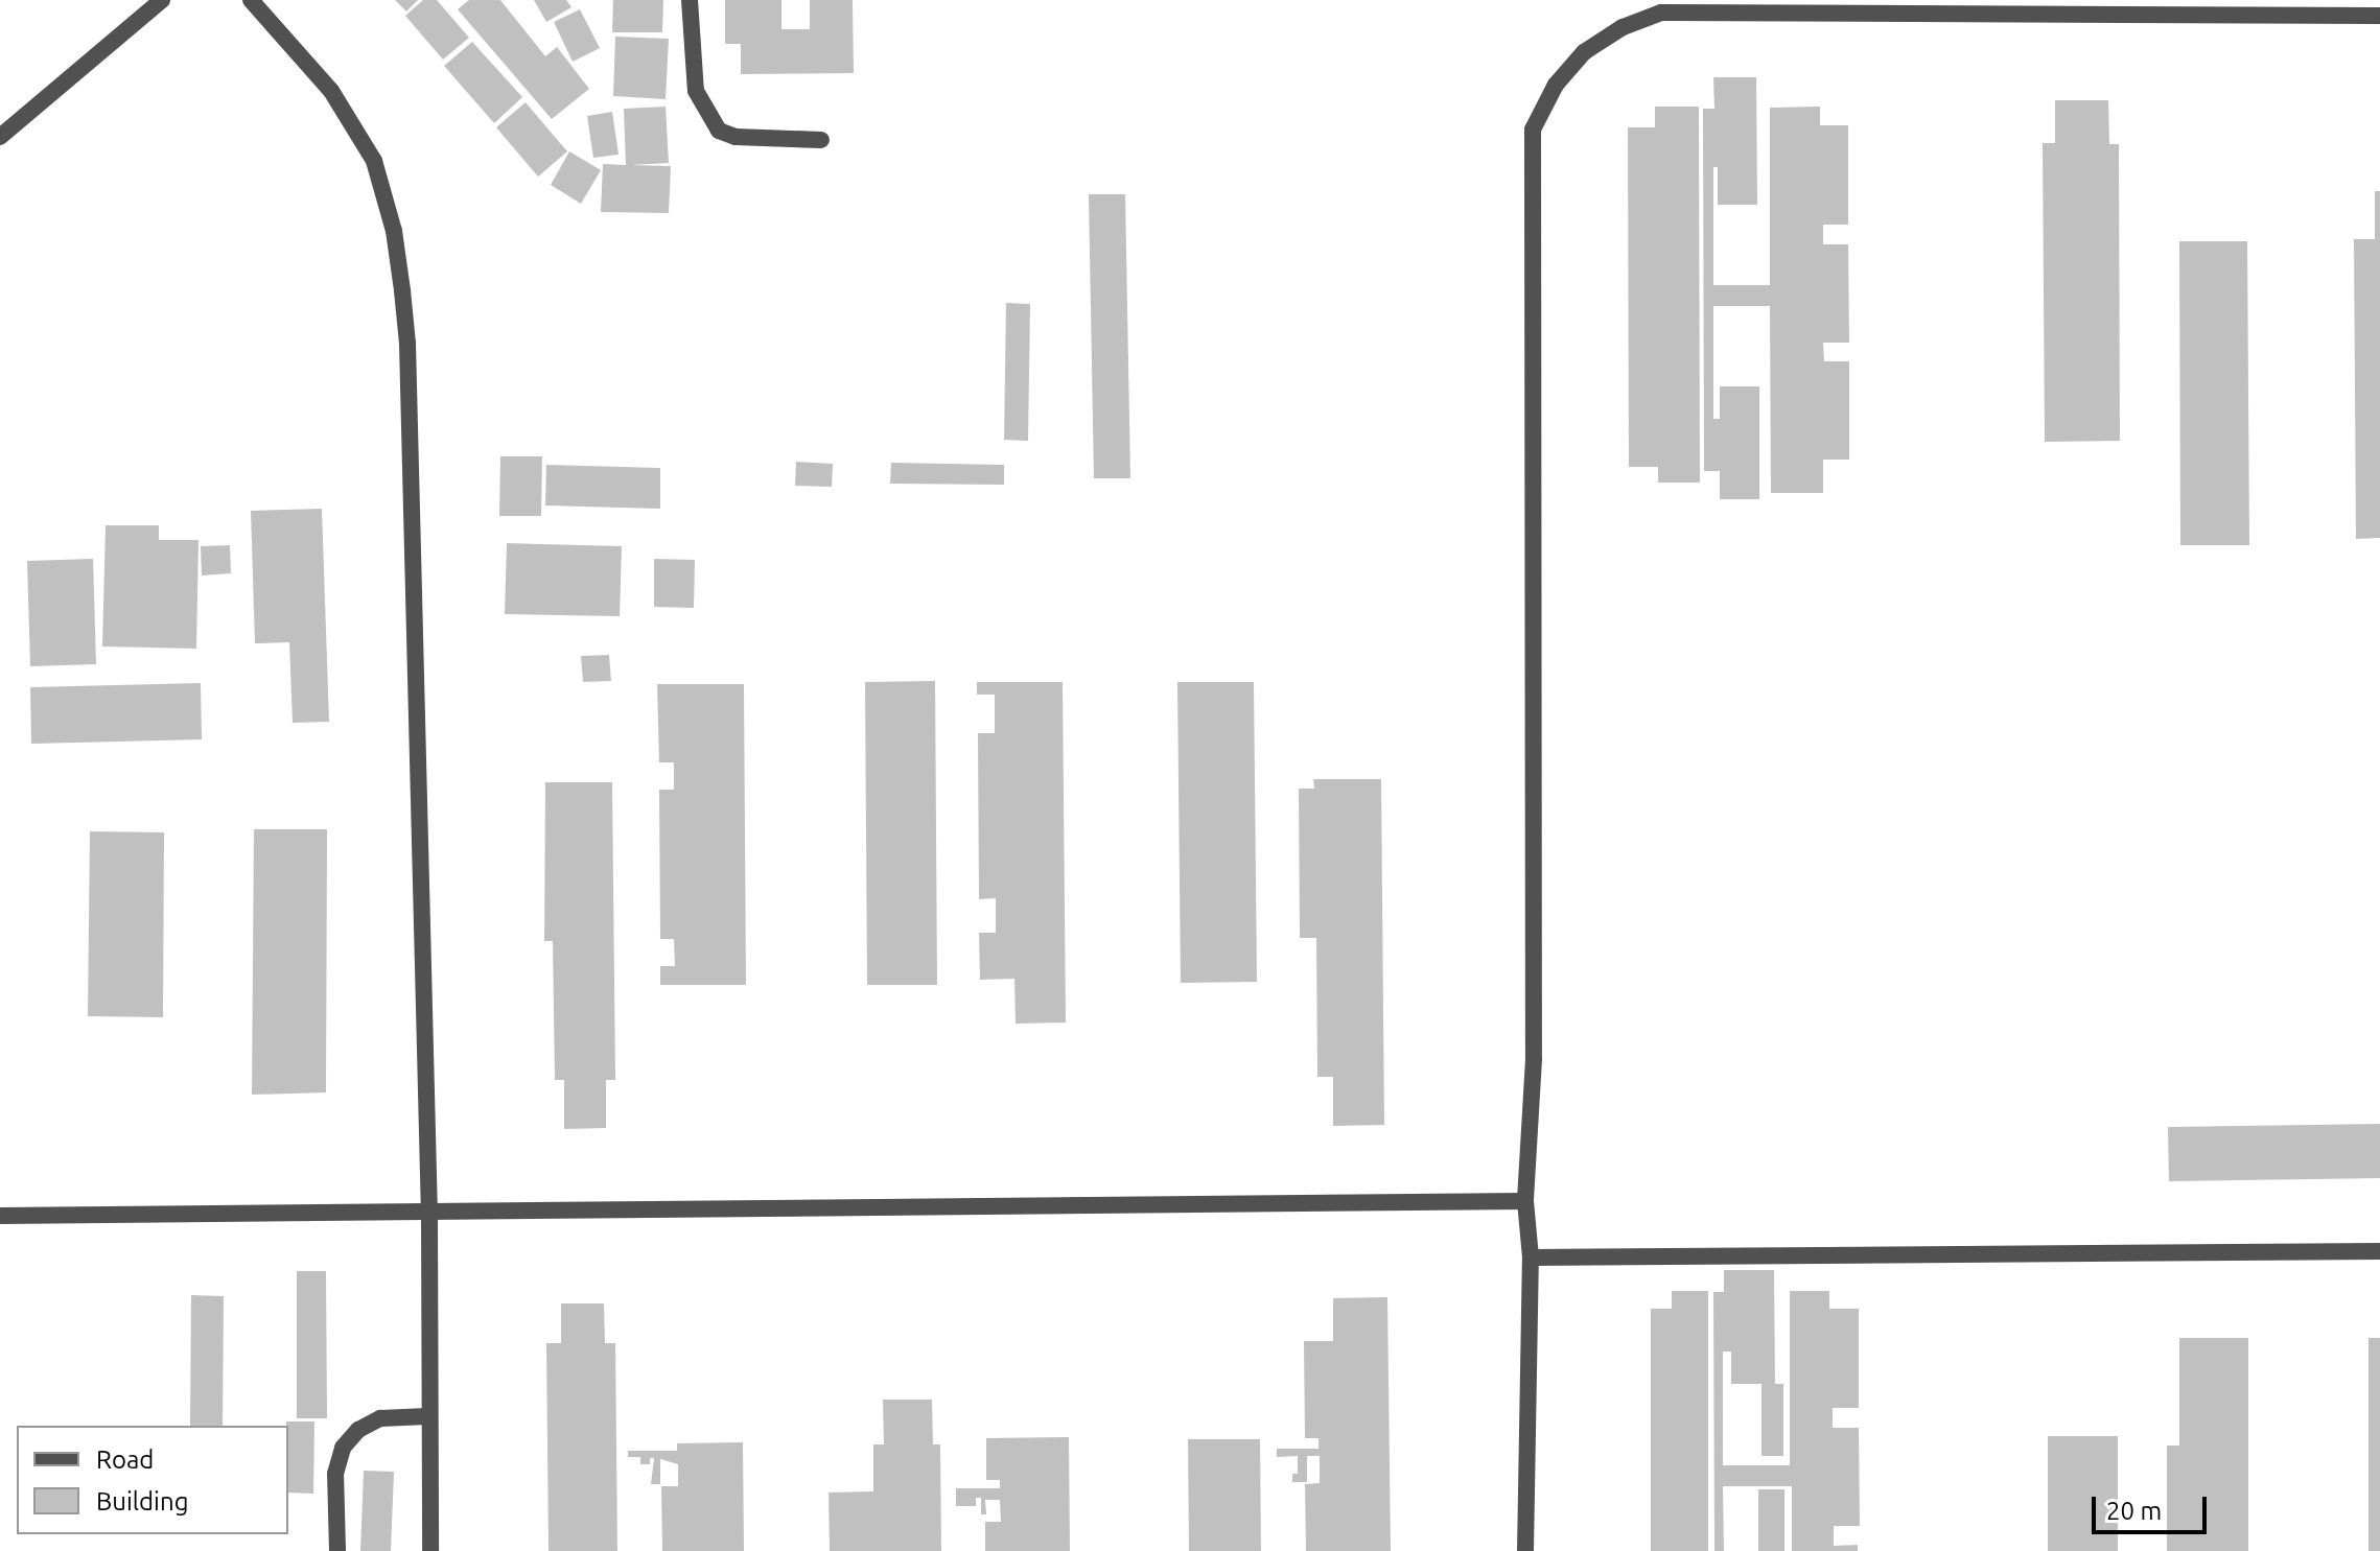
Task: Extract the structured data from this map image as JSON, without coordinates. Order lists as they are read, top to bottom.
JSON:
{
  "legend": ["Road", "Building"],
  "scale_bar": "20 m"
}
